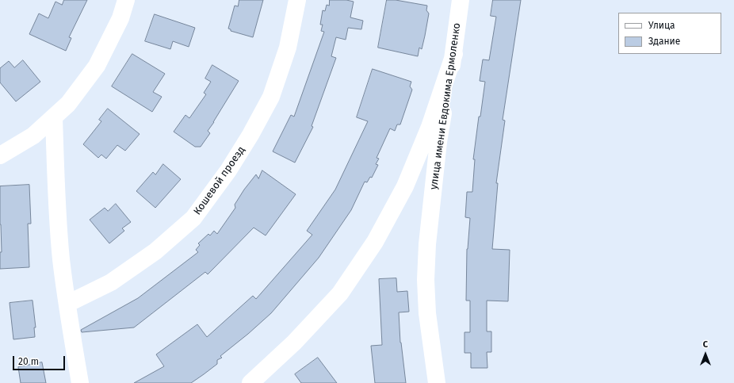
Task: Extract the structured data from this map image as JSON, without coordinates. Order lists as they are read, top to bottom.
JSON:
{
  "streets": {
    "street": ["улица имени Евдокима Ермоленко", "Кошевой проезд"]
  },
  "legend": ["Улица", "Здание"],
  "scale_bar": "20 m",
  "north": "top"
}
